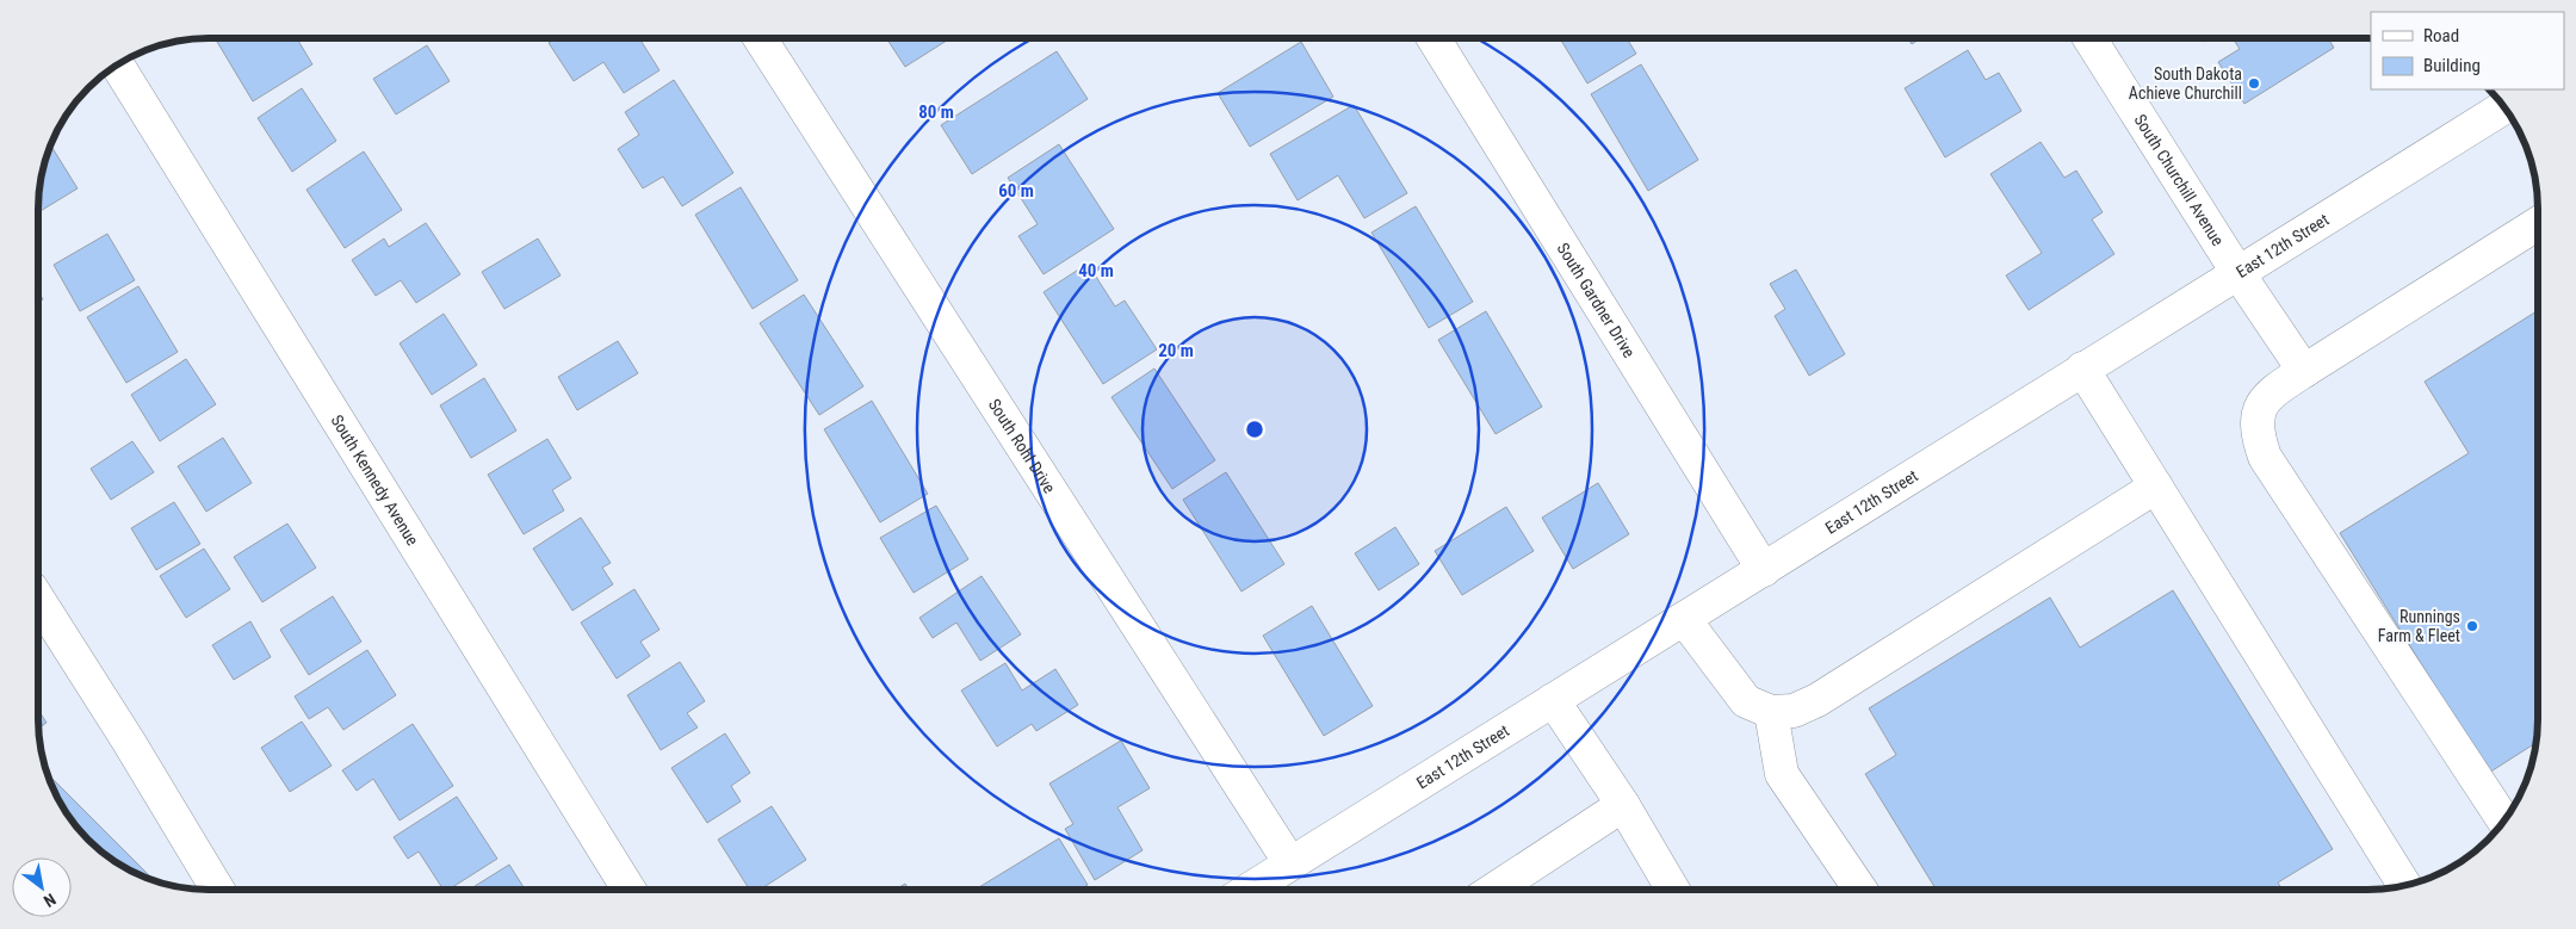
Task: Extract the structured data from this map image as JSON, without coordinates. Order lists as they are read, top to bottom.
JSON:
{
  "streets": {
    "street": [
      "South Churchill Avenue",
      "East 12th Street",
      "South Gardner Drive",
      "South Rohl Drive",
      "South Kennedy Avenue"
    ]
  },
  "crossings": [
    ["South Churchill Avenue", "East 12th Street"],
    ["East 12th Street", "South Gardner Drive"],
    ["East 12th Street", "South Rohl Drive"]
  ],
  "places": ["South Dakota Achieve Churchill", "Runnings Farm & Fleet"],
  "legend": ["Road", "Building"],
  "north": "bottom right",
  "rings": [
    "80 m",
    "60 m",
    "40 m",
    "20 m"
  ]
}
